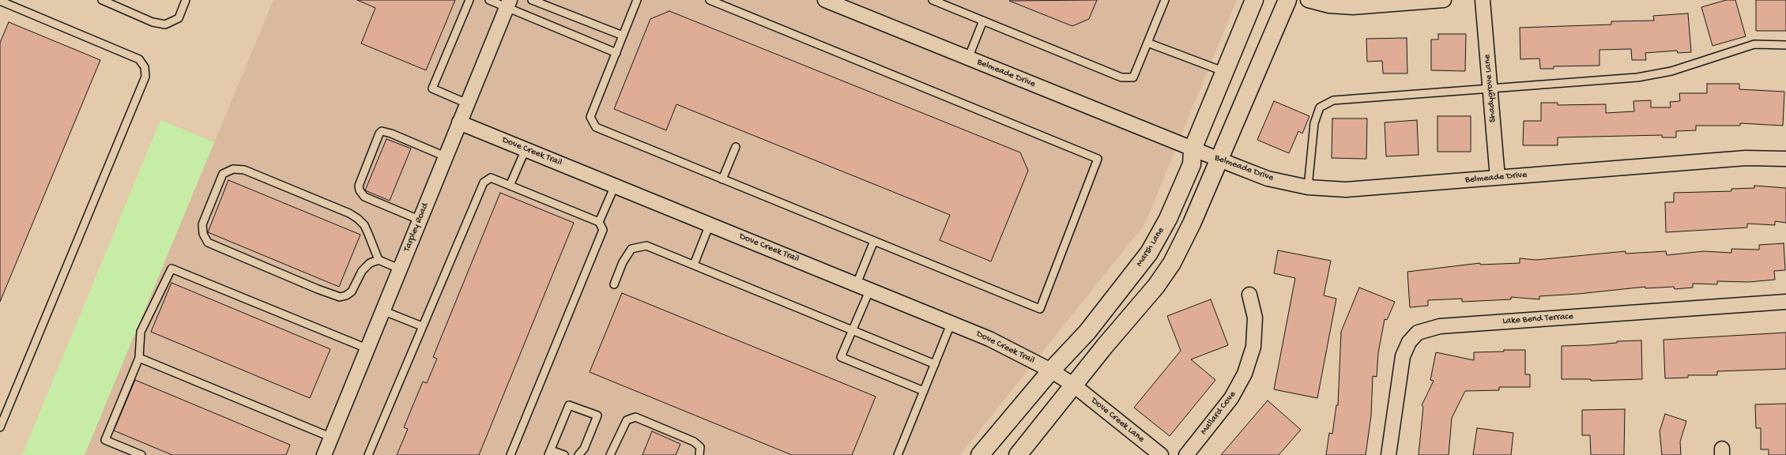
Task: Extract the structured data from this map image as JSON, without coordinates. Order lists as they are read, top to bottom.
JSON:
{
  "streets": {
    "main road": ["Marsh Lane"],
    "street": [
      "Belmeade Drive",
      "Shadygrove Lane",
      "Dove Creek Trail",
      "Tarpley Road",
      "Lake Bend Terrace",
      "Mallard Cove",
      "Dove Creek Lane"
    ]
  },
  "crossings": [
    ["Belmeade Drive", "Shadygrove Lane"],
    ["Belmeade Drive", "Marsh Lane"],
    ["Dove Creek Trail", "Tarpley Road"],
    ["Dove Creek Trail", "Marsh Lane"],
    ["Dove Creek Trail", "Dove Creek Lane"]
  ]
}
